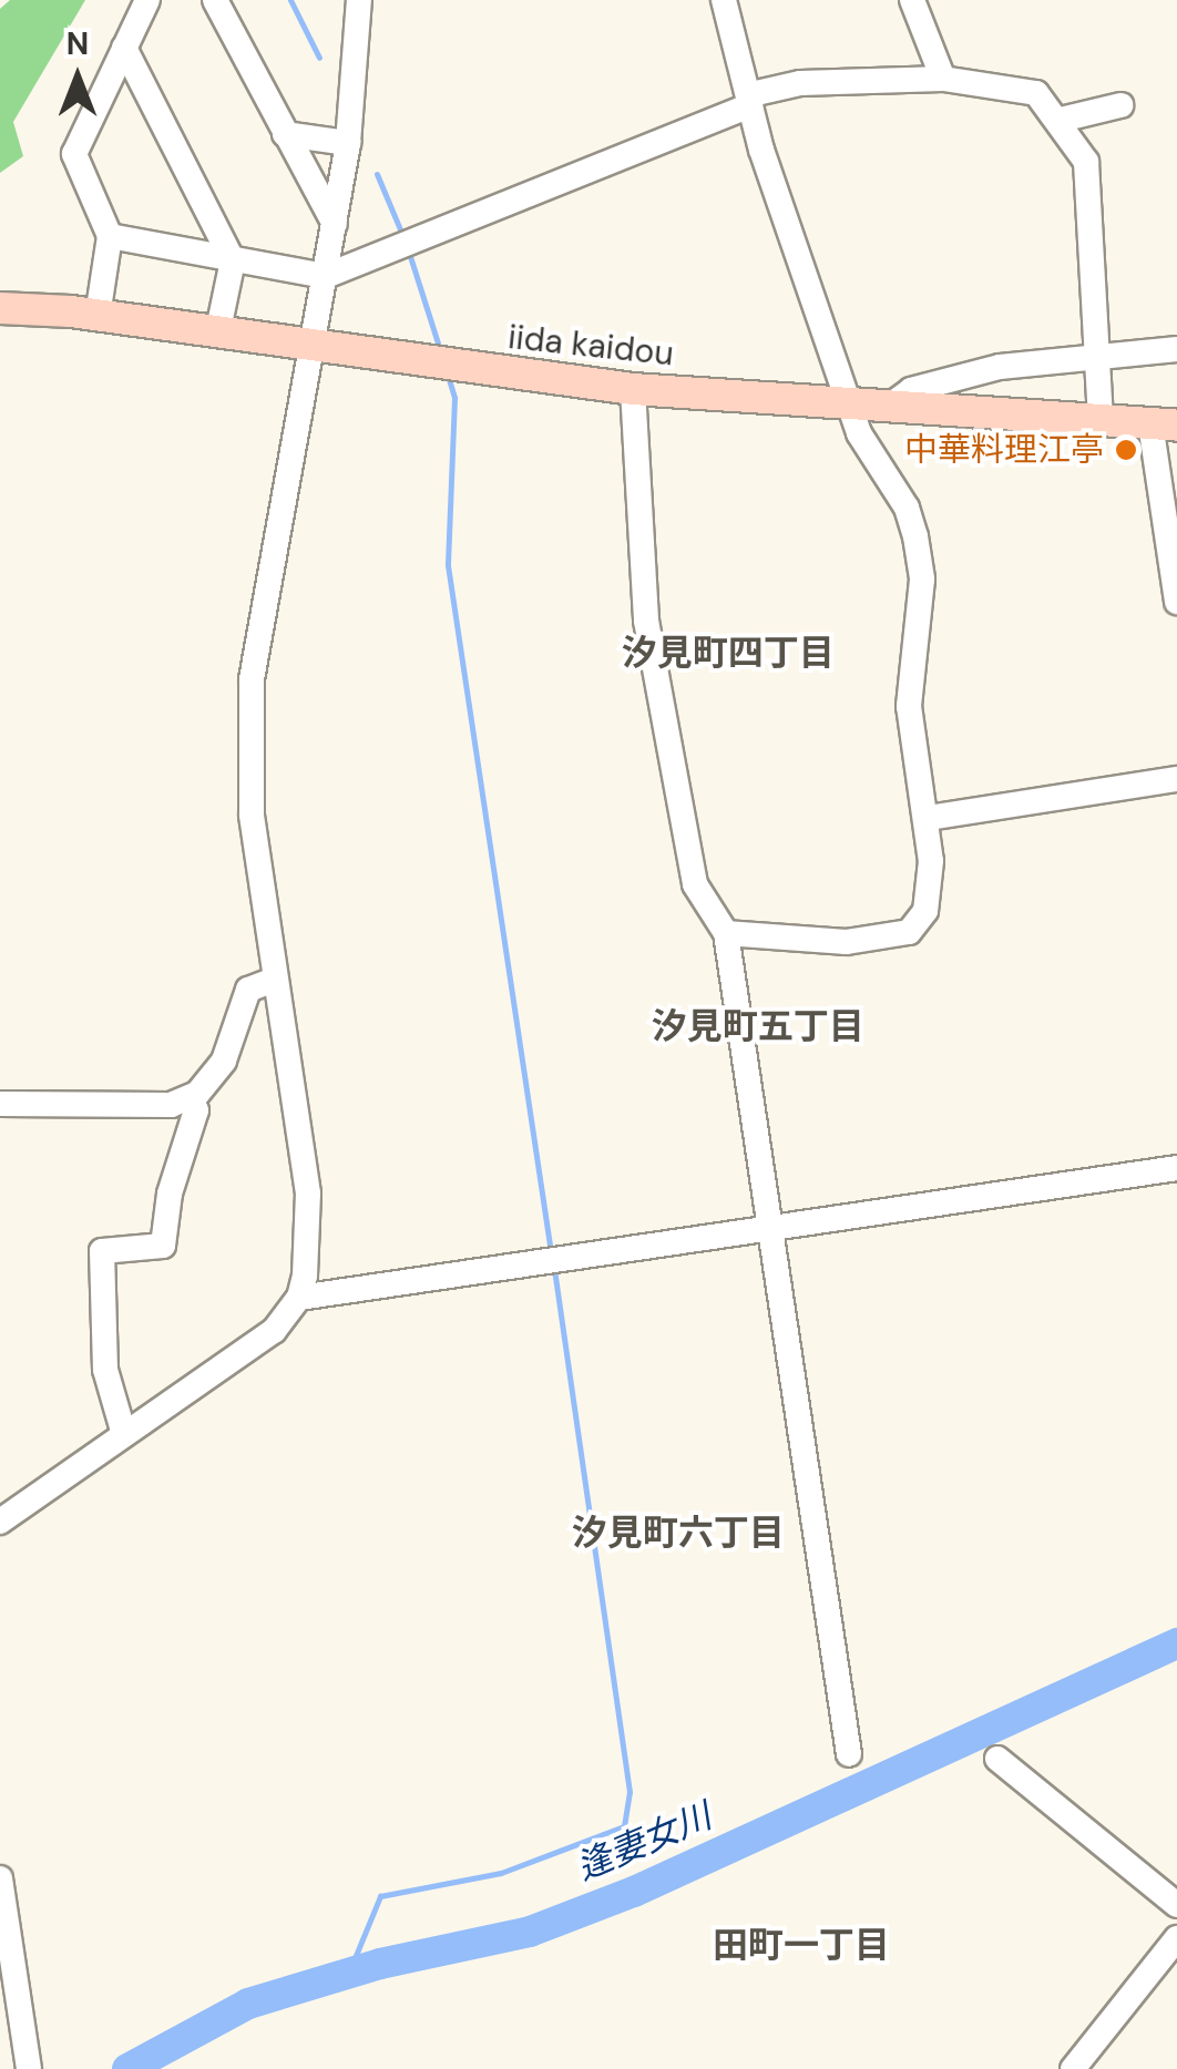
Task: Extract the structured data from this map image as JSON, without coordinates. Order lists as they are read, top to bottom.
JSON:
{
  "streets": {
    "main road": ["iida kaidou"]
  },
  "districts": [
    "汐見町四丁目",
    "汐見町五丁目",
    "汐見町六丁目",
    "田町一丁目"
  ],
  "water": ["逢妻女川"],
  "places": ["中華料理江亭"],
  "north": "top"
}
